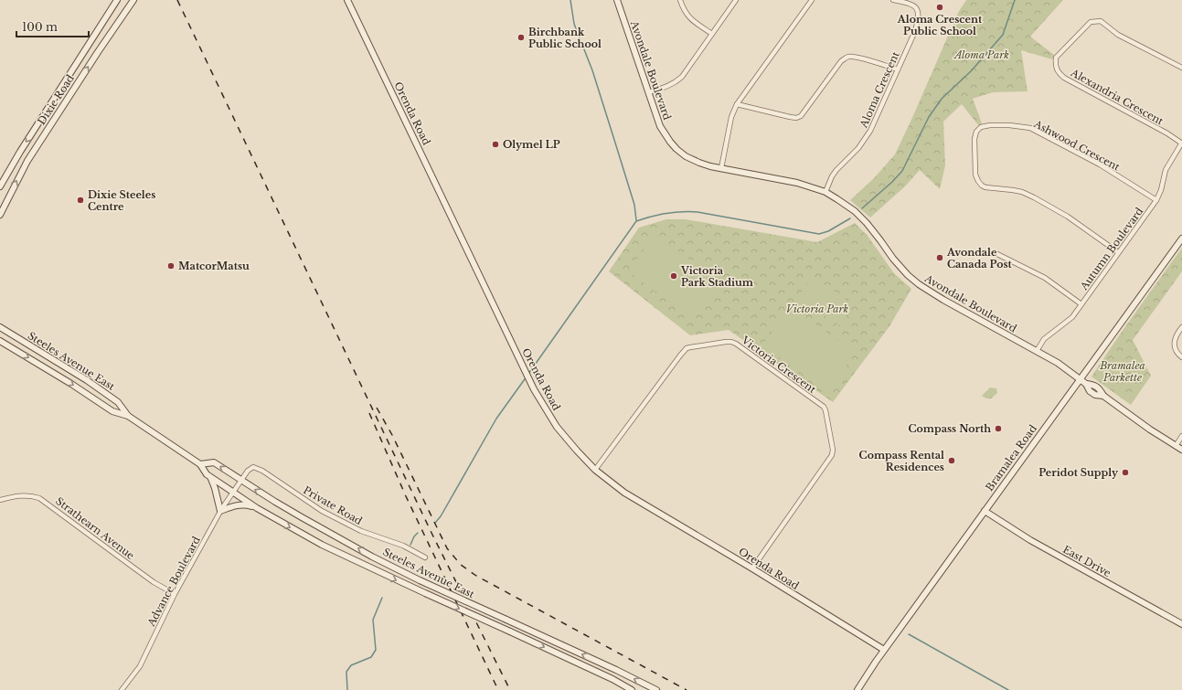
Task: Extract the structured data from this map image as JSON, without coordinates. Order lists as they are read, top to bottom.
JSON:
{
  "streets": {
    "main road": [
      "Avondale Boulevard",
      "Dixie Road",
      "Orenda Road",
      "Steeles Avenue East",
      "Bramalea Road",
      "East Drive"
    ],
    "street": [
      "Aloma Crescent",
      "Alexandria Crescent",
      "Ashwood Crescent",
      "Autumn Boulevard",
      "Victoria Crescent",
      "Private Road",
      "Strathearn Avenue",
      "Advance Boulevard"
    ]
  },
  "crossings": [
    ["Avondale Boulevard", "Aloma Crescent"],
    ["Avondale Boulevard", "Autumn Boulevard"],
    ["Avondale Boulevard", "Bramalea Road"],
    ["Alexandria Crescent", "Autumn Boulevard"],
    ["Orenda Road", "Victoria Crescent"],
    ["Orenda Road", "Bramalea Road"],
    ["Ashwood Crescent", "Autumn Boulevard"],
    ["Steeles Avenue East", "Private Road"],
    ["Steeles Avenue East", "Advance Boulevard"],
    ["Bramalea Road", "East Drive"],
    ["Private Road", "Advance Boulevard"],
    ["Strathearn Avenue", "Advance Boulevard"]
  ],
  "parks": ["Aloma Park", "Victoria Park", "Bramalea Parkette"],
  "places": [
    "Aloma Crescent Public School",
    "Birchbank Public School",
    "Olymel LP",
    "Dixie Steeles Centre",
    "Avondale Canada Post",
    "MatcorMatsu",
    "Victoria Park Stadium",
    "Compass North",
    "Compass Rental Residences",
    "Peridot Supply"
  ],
  "scale_bar": "100 m"
}
